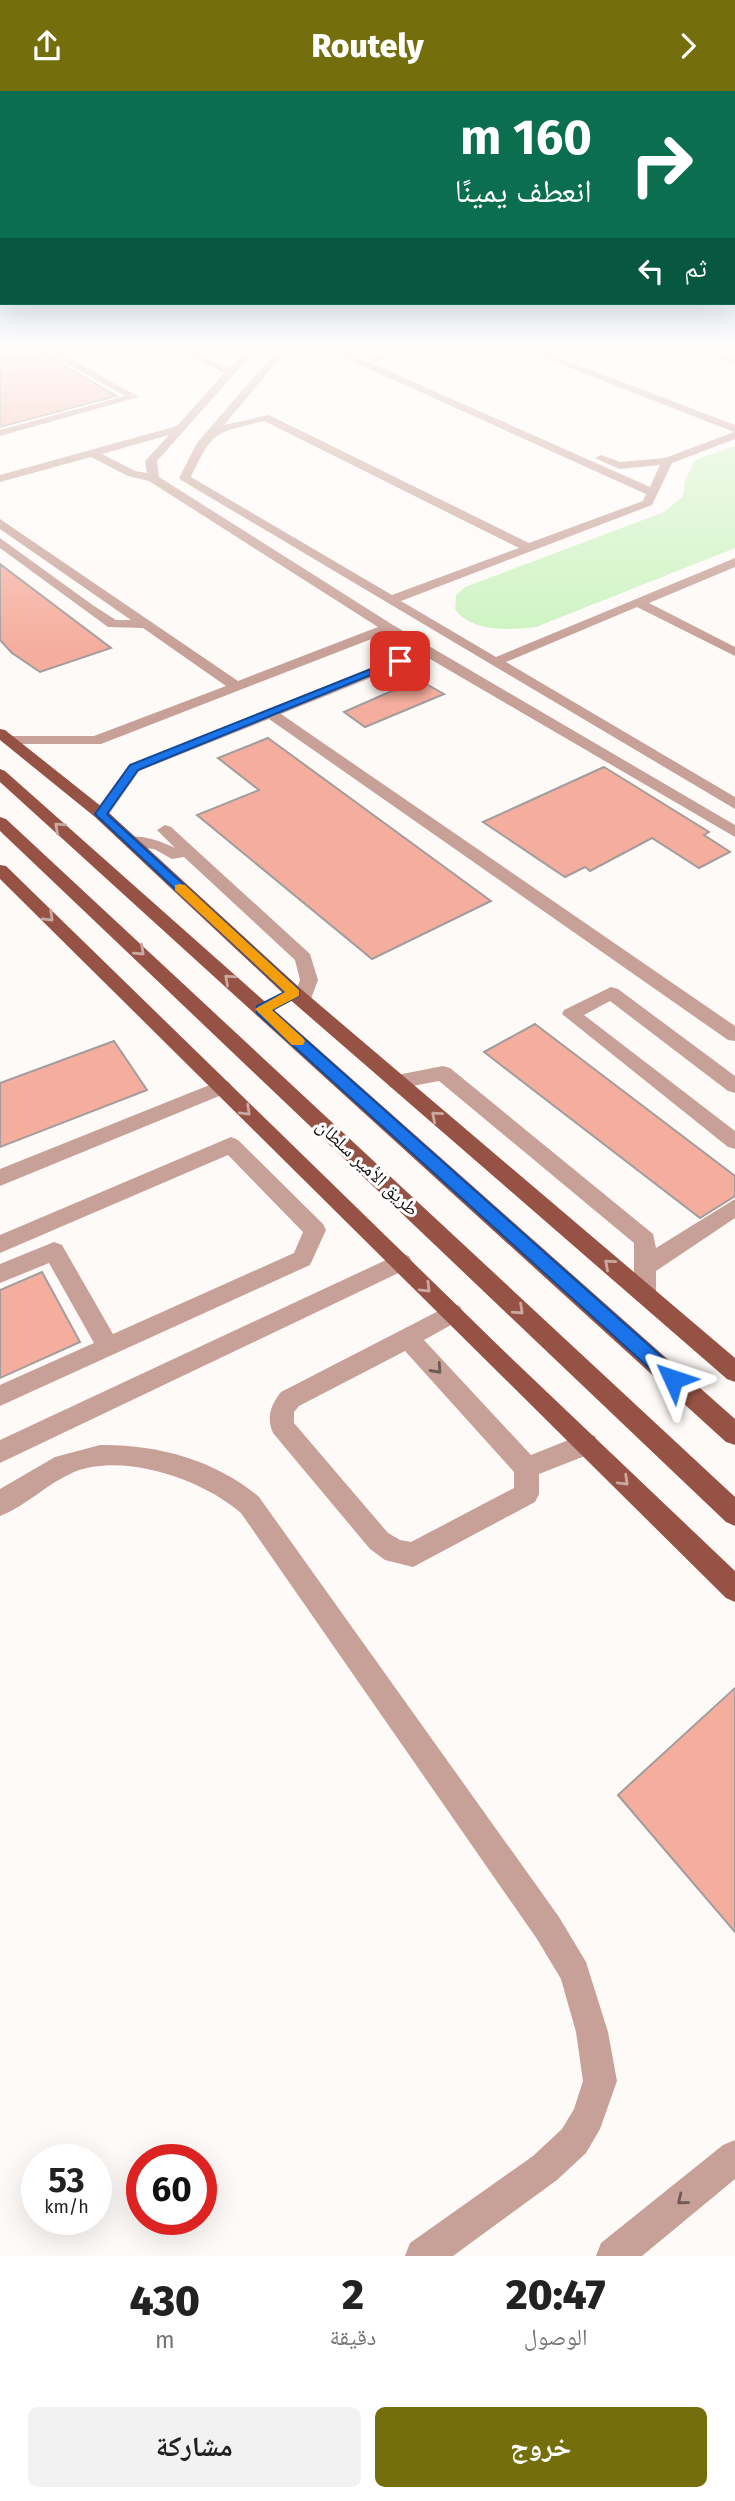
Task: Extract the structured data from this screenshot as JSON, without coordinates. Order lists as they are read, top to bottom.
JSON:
{
  "streets": {
    "main road": ["طريق الأمير سلطان"]
  },
  "page": {
    "header": "Routely",
    "turn": ["160 m", "انعطف يمينًا"],
    "then": "ثم",
    "speed": "53 km/h",
    "limit": "60",
    "eta": [
      "20:47",
      "الوصول",
      "2",
      "دقيقة",
      "430",
      "m"
    ],
    "buttons": ["خروج", "مشاركة"]
  }
}
